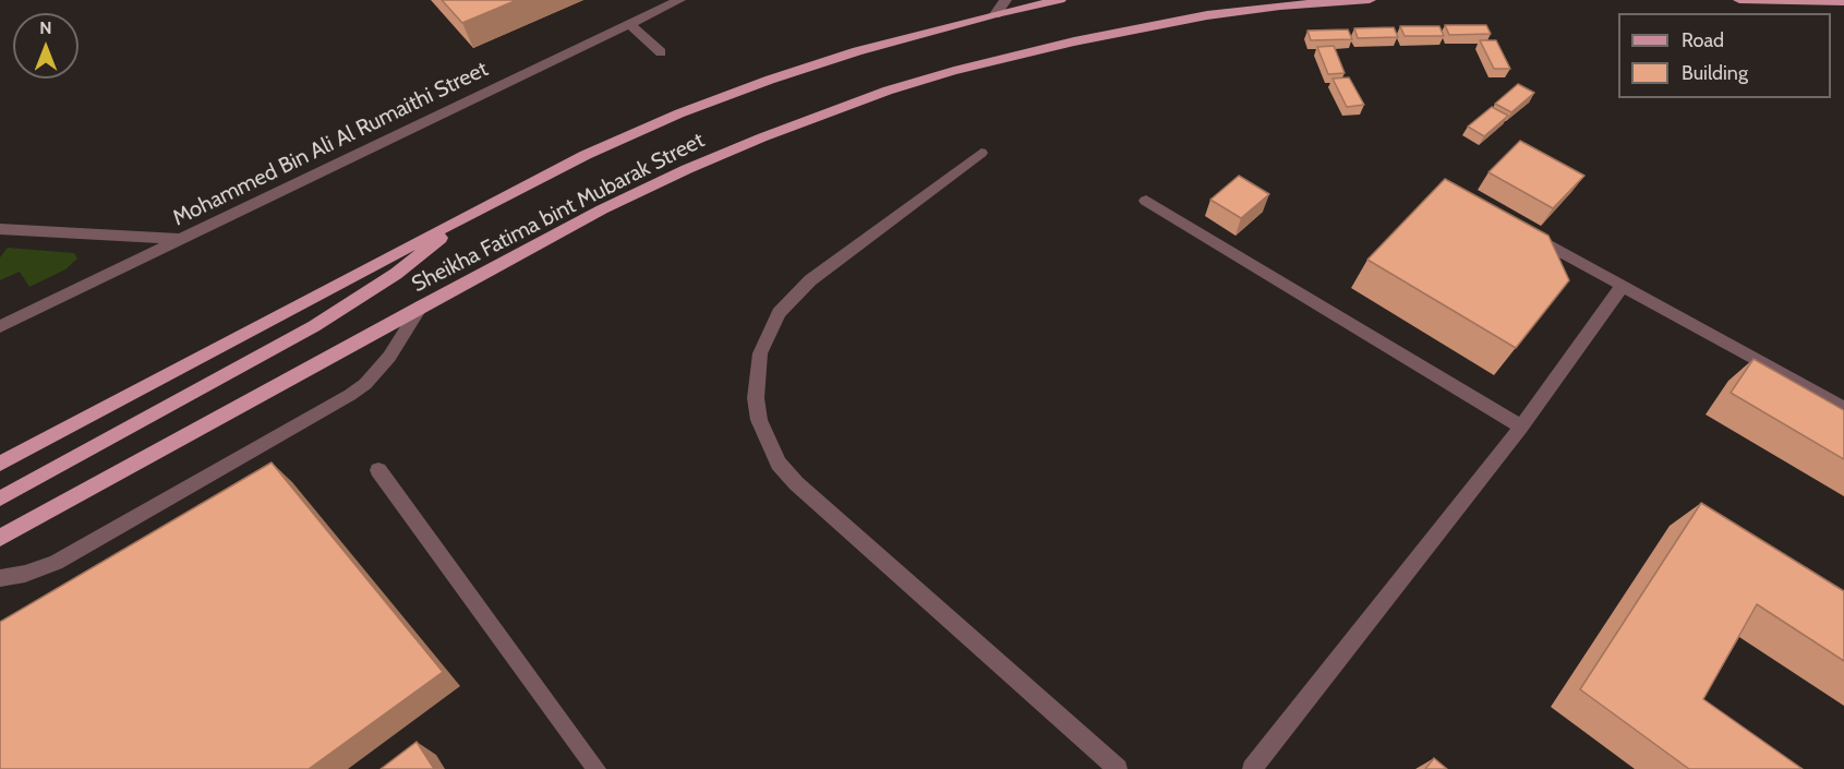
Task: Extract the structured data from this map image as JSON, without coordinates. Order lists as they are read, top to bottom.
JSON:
{
  "streets": {
    "main road": ["Sheikha Fatima bint Mubarak Street"],
    "street": ["Mohammed Bin Ali Al Rumaithi Street"]
  },
  "legend": ["Road", "Building"],
  "north": "top"
}
